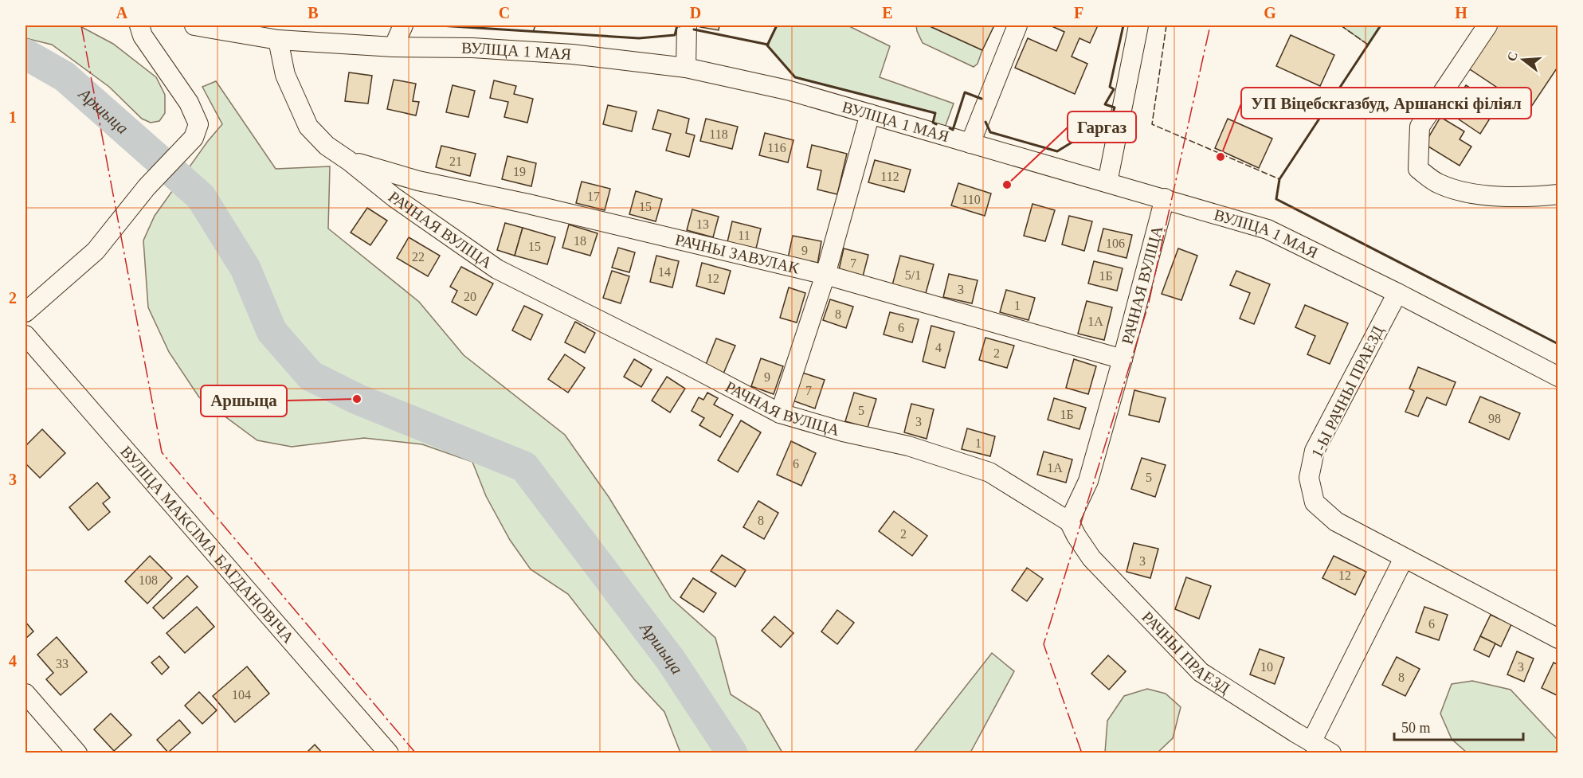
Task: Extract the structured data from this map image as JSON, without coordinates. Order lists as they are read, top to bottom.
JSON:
{
  "streets": {
    "street": [
      "ВУЛІЦА 1 МАЯ",
      "РАЧНАЯ ВУЛІЦА",
      "РАЧНЫ ЗАВУЛАК",
      "1-Ы РАЧНЫ ПРАЕЗД",
      "ВУЛІЦА МАКСІМА БАГДАНОВІЧА",
      "РАЧНЫ ПРАЕЗД"
    ]
  },
  "crossings": [
    ["ВУЛІЦА 1 МАЯ", "РАЧНАЯ ВУЛІЦА"],
    ["ВУЛІЦА 1 МАЯ", "1-Ы РАЧНЫ ПРАЕЗД"],
    ["РАЧНАЯ ВУЛІЦА", "РАЧНЫ ЗАВУЛАК"],
    ["РАЧНАЯ ВУЛІЦА", "РАЧНЫ ПРАЕЗД"]
  ],
  "water": ["Аршыца"],
  "places": ["УП Віцебскгазбуд, Аршанскі філіял", "Гаргаз", "Аршыца"],
  "house_numbers": [
    "118",
    "116",
    "21",
    "19",
    "112",
    "17",
    "110",
    "15",
    "13",
    "11",
    "18",
    "106",
    "15",
    "9",
    "22",
    "7",
    "14",
    "5/1",
    "1Б",
    "12",
    "3",
    "20",
    "1",
    "8",
    "1А",
    "6",
    "4",
    "2",
    "9",
    "7",
    "5",
    "1Б",
    "98",
    "3",
    "1",
    "6",
    "1А",
    "5",
    "8",
    "2",
    "3",
    "12",
    "108",
    "6",
    "33",
    "10",
    "3",
    "8",
    "104"
  ],
  "scale_bar": "50 m",
  "north": "left",
  "grid": {
    "columns": [
      "A",
      "B",
      "C",
      "D",
      "E",
      "F",
      "G",
      "H"
    ],
    "rows": [
      "1",
      "2",
      "3",
      "4"
    ]
  }
}
